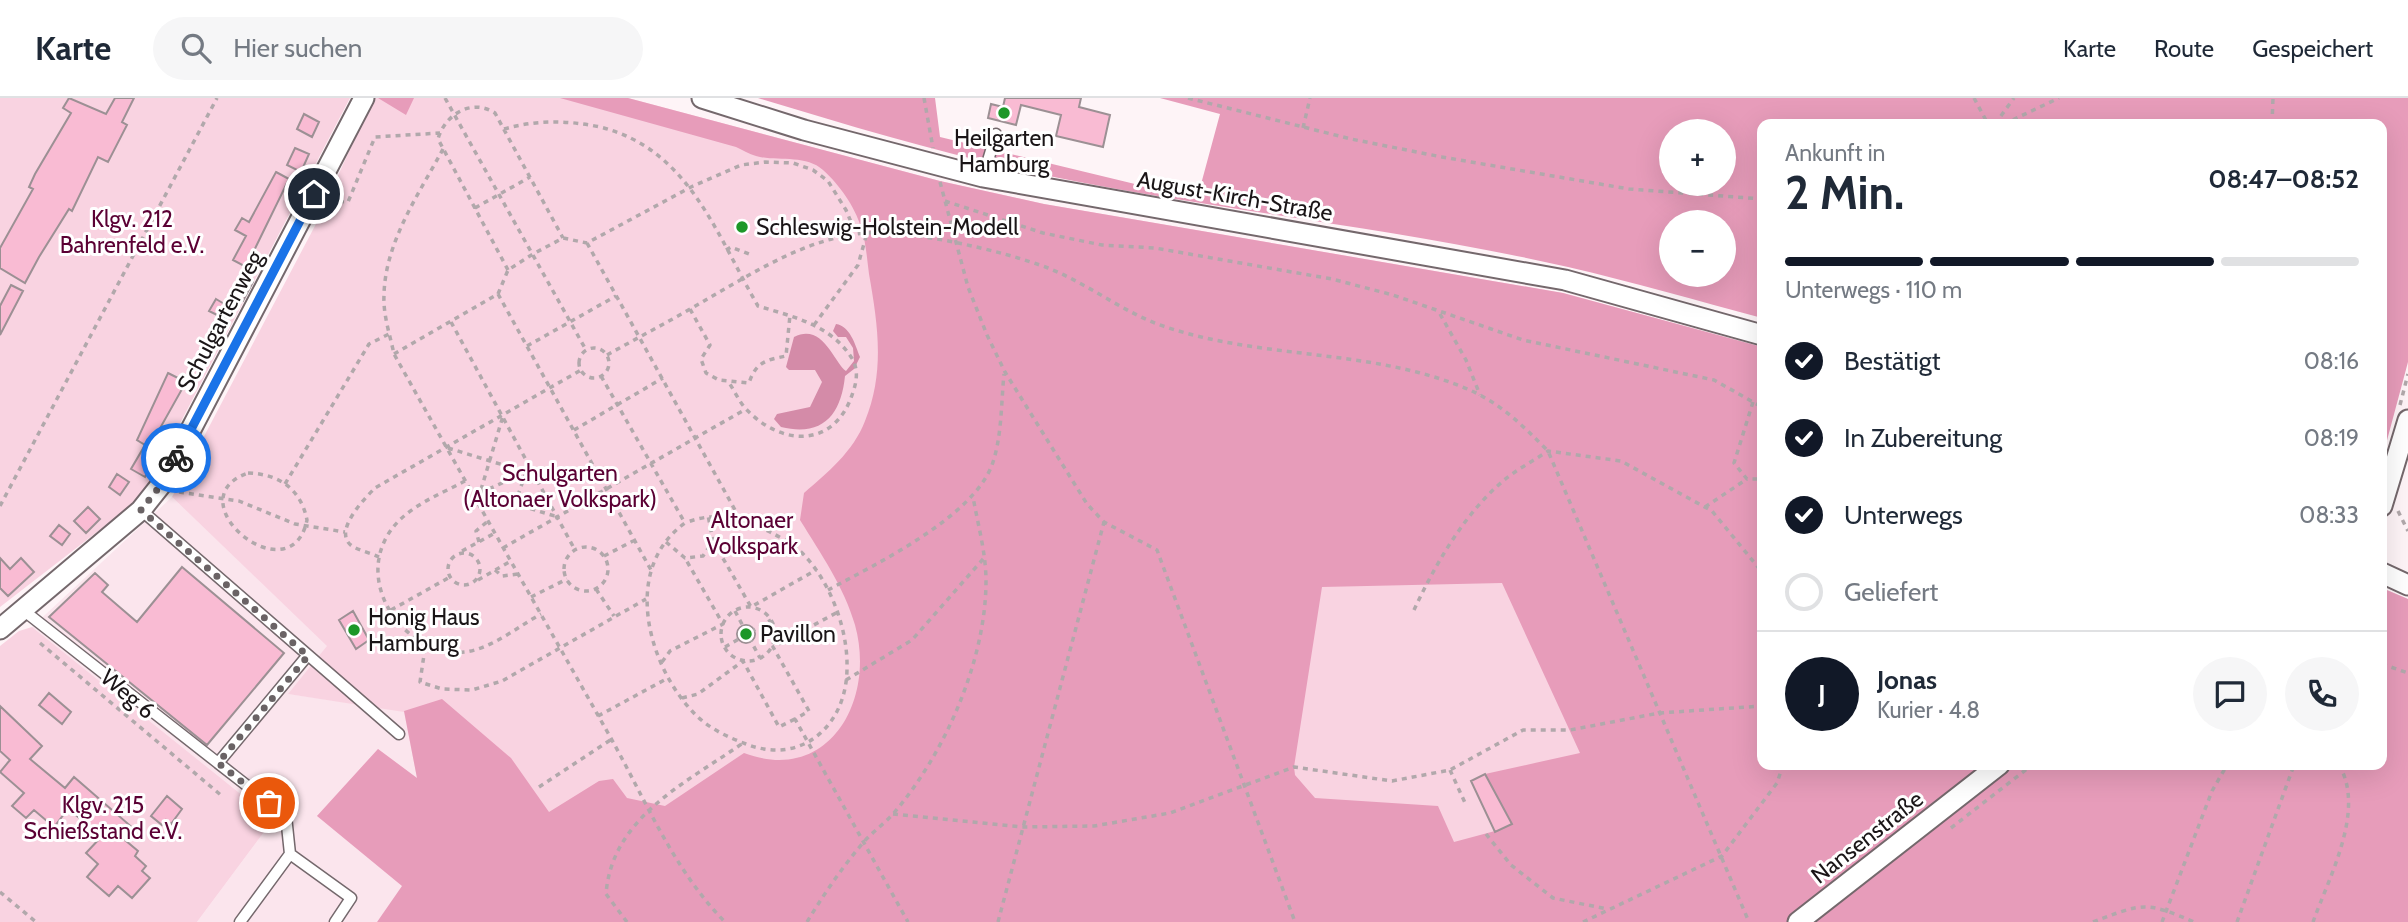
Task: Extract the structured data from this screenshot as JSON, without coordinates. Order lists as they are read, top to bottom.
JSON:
{
  "streets": {
    "street": ["August-Kirch-Straße", "Schulgartenweg", "Nansenstraße"],
    "path": ["Weg 6"]
  },
  "crossings": [
    ["Schulgartenweg", "Weg 6"]
  ],
  "parks": [
    "Klgv. 212 Bahrenfeld e.V.",
    "Schulgarten (Altonaer Volkspark)",
    "Altonaer Volkspark",
    "Klgv. 215 Schießstand e.V."
  ],
  "places": [
    "Heilgarten Hamburg",
    "Schleswig-Holstein-Modell",
    "Honig Haus Hamburg",
    "Pavillon"
  ],
  "page": {
    "header": "Karte",
    "search": "Hier suchen",
    "nav": ["Karte", "Route", "Gespeichert"],
    "map_buttons": ["+", "−"],
    "heading": ["2 Min.", "Ankunft in", "08:47–08:52"],
    "panel": ["Jonas", "Kurier · 4.8"],
    "bar": "Unterwegs · 110 m",
    "list": [
      ["Bestätigt", "08:16"],
      ["In Zubereitung", "08:19"],
      ["Unterwegs", "08:33"],
      "Geliefert"
    ],
    "round": "J"
  }
}
